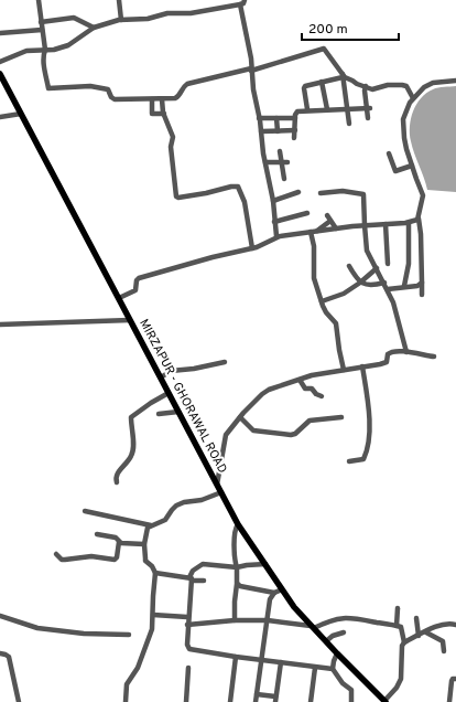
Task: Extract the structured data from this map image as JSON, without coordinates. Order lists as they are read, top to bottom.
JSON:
{
  "streets": {
    "main road": ["MIRZAPUR - GHORAWAL ROAD"]
  },
  "scale_bar": "200 m"
}
